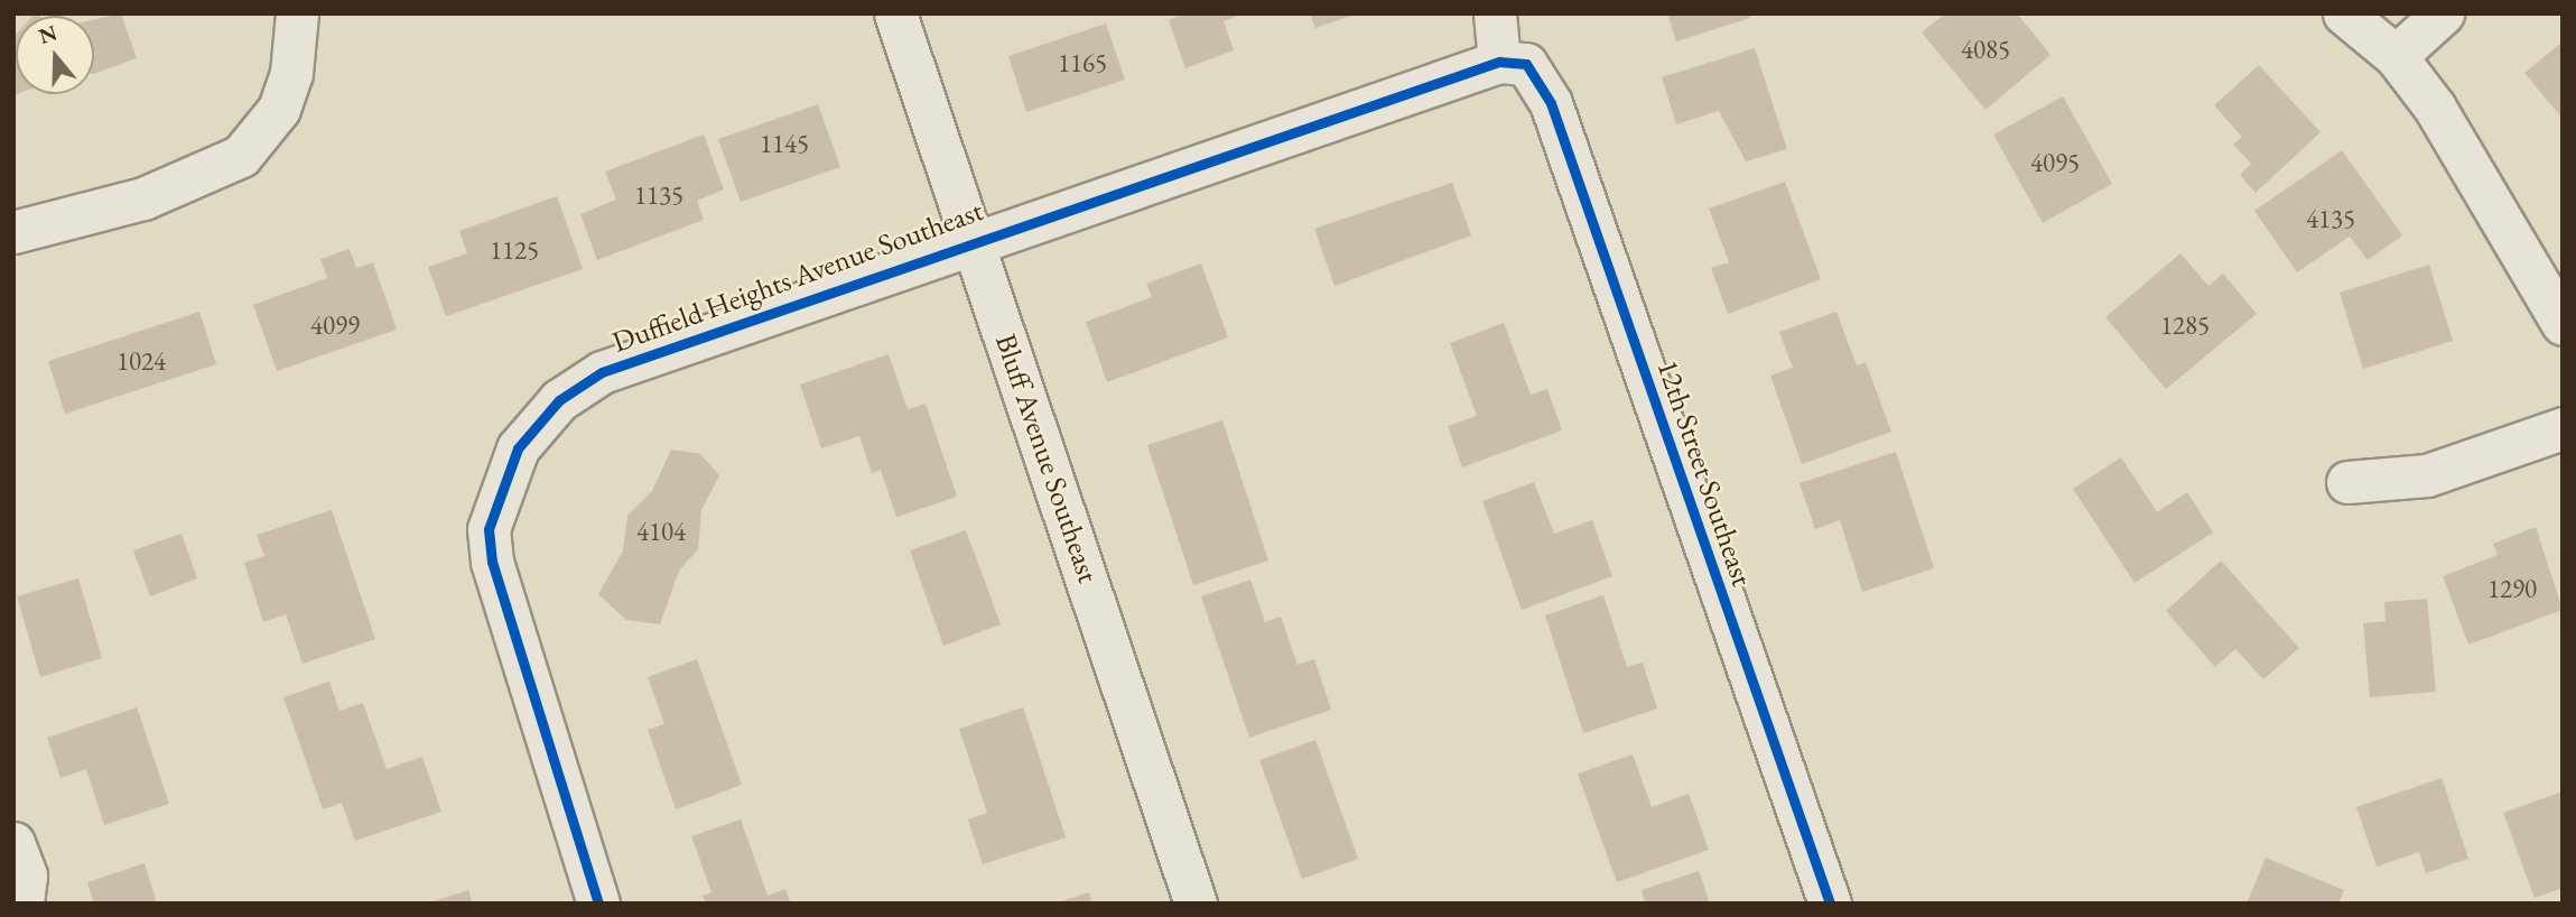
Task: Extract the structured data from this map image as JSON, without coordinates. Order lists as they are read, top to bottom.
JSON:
{
  "streets": {
    "street": ["Duffield Heights Avenue Southeast", "Bluff Avenue Southeast", "12th Street Southeast"]
  },
  "crossings": [
    ["Duffield Heights Avenue Southeast", "Bluff Avenue Southeast"],
    ["Duffield Heights Avenue Southeast", "12th Street Southeast"]
  ],
  "house_numbers": [
    "4085",
    "1165",
    "1145",
    "4095",
    "1135",
    "4135",
    "1125",
    "4099",
    "1285",
    "1024",
    "4104",
    "1290"
  ],
  "north": "top"
}
